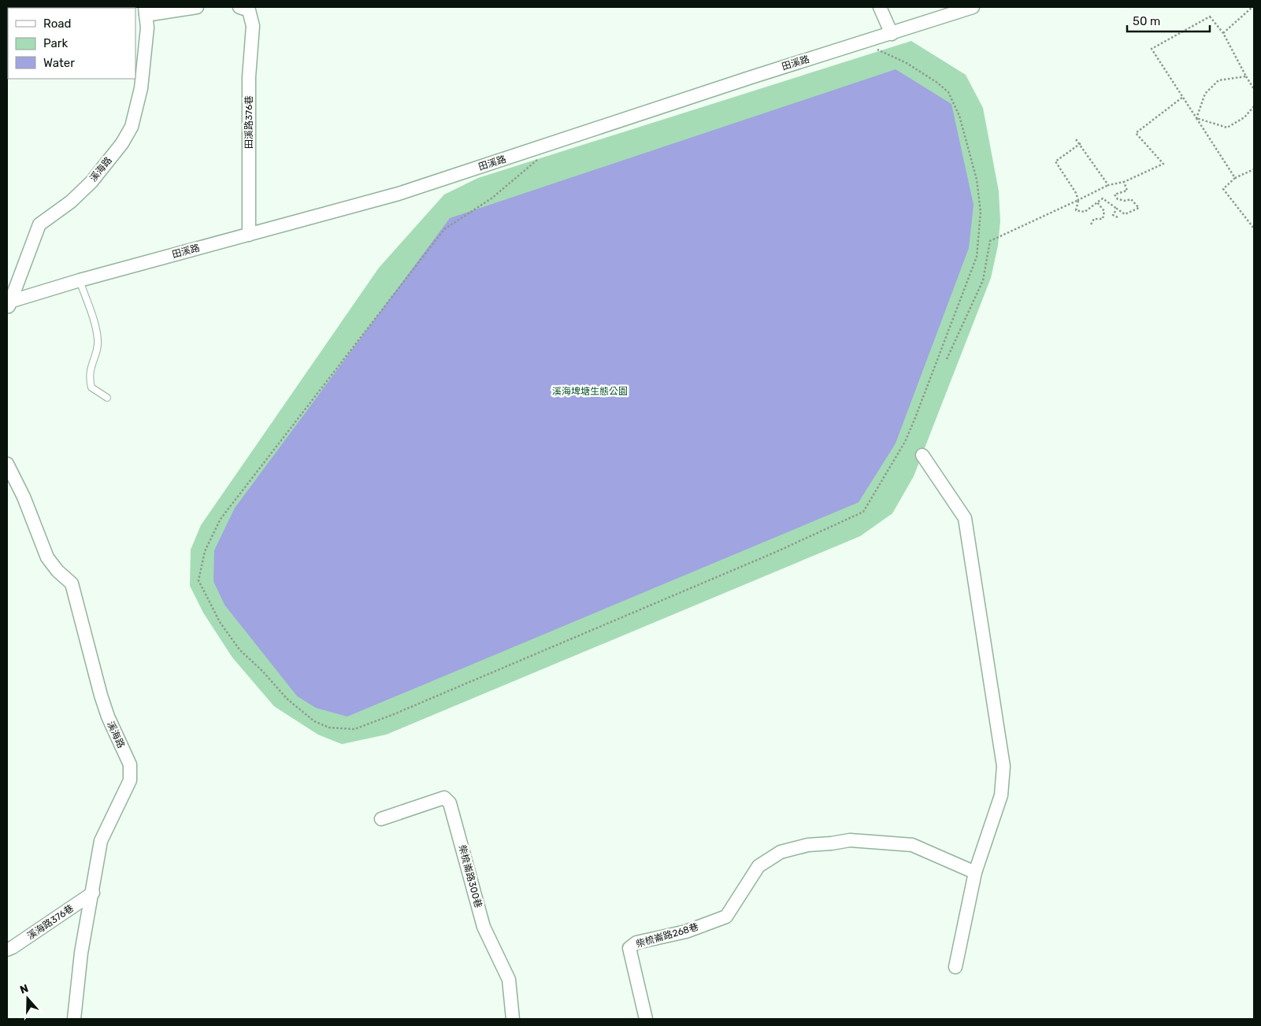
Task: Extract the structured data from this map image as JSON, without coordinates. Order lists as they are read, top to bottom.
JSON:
{
  "streets": {
    "street": [
      "田溪路",
      "田溪路376巷",
      "溪海路",
      "柴梳崙路300巷",
      "溪海路376巷",
      "柴梳崙路268巷"
    ]
  },
  "crossings": [
    ["田溪路", "田溪路376巷"],
    ["田溪路", "溪海路"],
    ["溪海路", "溪海路376巷"]
  ],
  "parks": ["溪海埤塘生態公園"],
  "legend": ["Road", "Park", "Water"],
  "scale_bar": "50 m",
  "north": "top"
}
